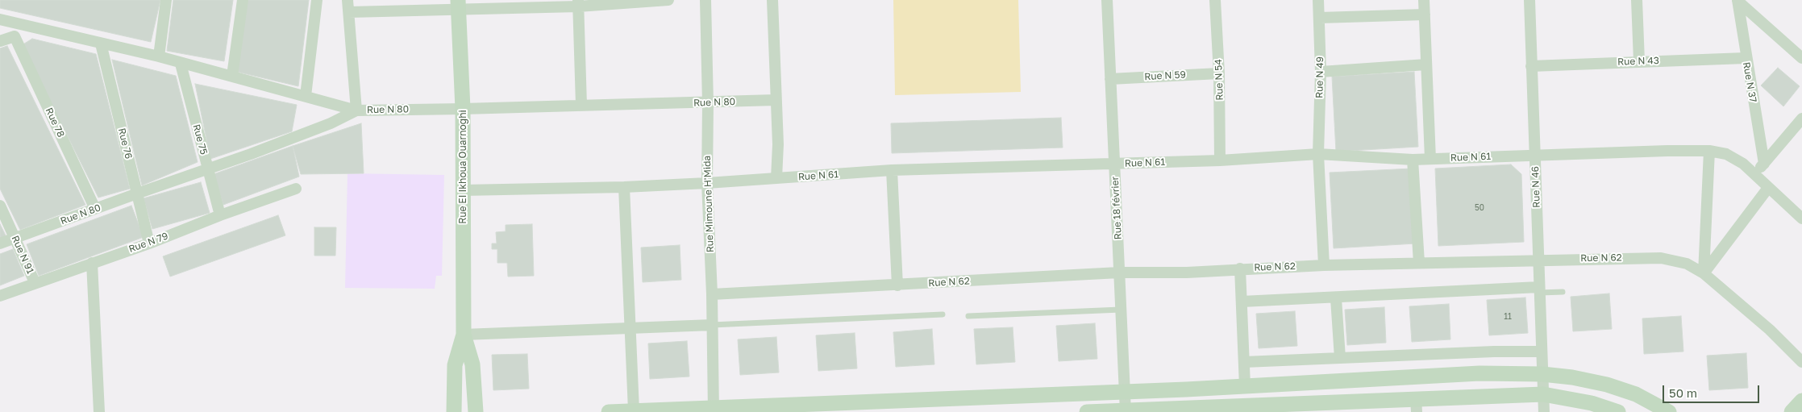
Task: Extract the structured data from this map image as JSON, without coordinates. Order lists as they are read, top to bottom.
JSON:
{
  "streets": {
    "main road": ["Rue EI Ikhoua Ouarnoghi"],
    "street": [
      "Rue N 43",
      "Rue N 59",
      "Rue N 49",
      "Rue N 54",
      "Rue N 37",
      "Rue N 80",
      "Rue 78",
      "Rue 75",
      "Rue 76",
      "Rue N 61",
      "Rue N 46",
      "Rue Mimoune H'Mida",
      "Rue 18 février",
      "Rue N 79",
      "Rue N 91",
      "Rue N 62"
    ]
  },
  "crossings": [
    ["Rue N 43", "Rue N 37"],
    ["Rue N 43", "Rue N 46"],
    ["Rue N 59", "Rue N 54"],
    ["Rue N 59", "Rue 18 février"],
    ["Rue N 49", "Rue N 61"],
    ["Rue N 49", "Rue N 62"],
    ["Rue N 54", "Rue N 61"],
    ["Rue N 80", "Rue 78"],
    ["Rue N 80", "Rue 75"],
    ["Rue N 80", "Rue 76"],
    ["Rue N 80", "Rue EI Ikhoua Ouarnoghi"],
    ["Rue N 80", "Rue Mimoune H'Mida"],
    ["Rue N 80", "Rue N 91"],
    ["Rue 75", "Rue N 79"],
    ["Rue 76", "Rue N 79"],
    ["Rue N 61", "Rue EI Ikhoua Ouarnoghi"],
    ["Rue N 61", "Rue N 46"],
    ["Rue N 61", "Rue Mimoune H'Mida"],
    ["Rue N 61", "Rue 18 février"],
    ["Rue N 46", "Rue N 62"],
    ["Rue Mimoune H'Mida", "Rue N 62"],
    ["Rue 18 février", "Rue N 62"],
    ["Rue N 79", "Rue N 91"]
  ],
  "house_numbers": ["50", "11"],
  "scale_bar": "50 m"
}
